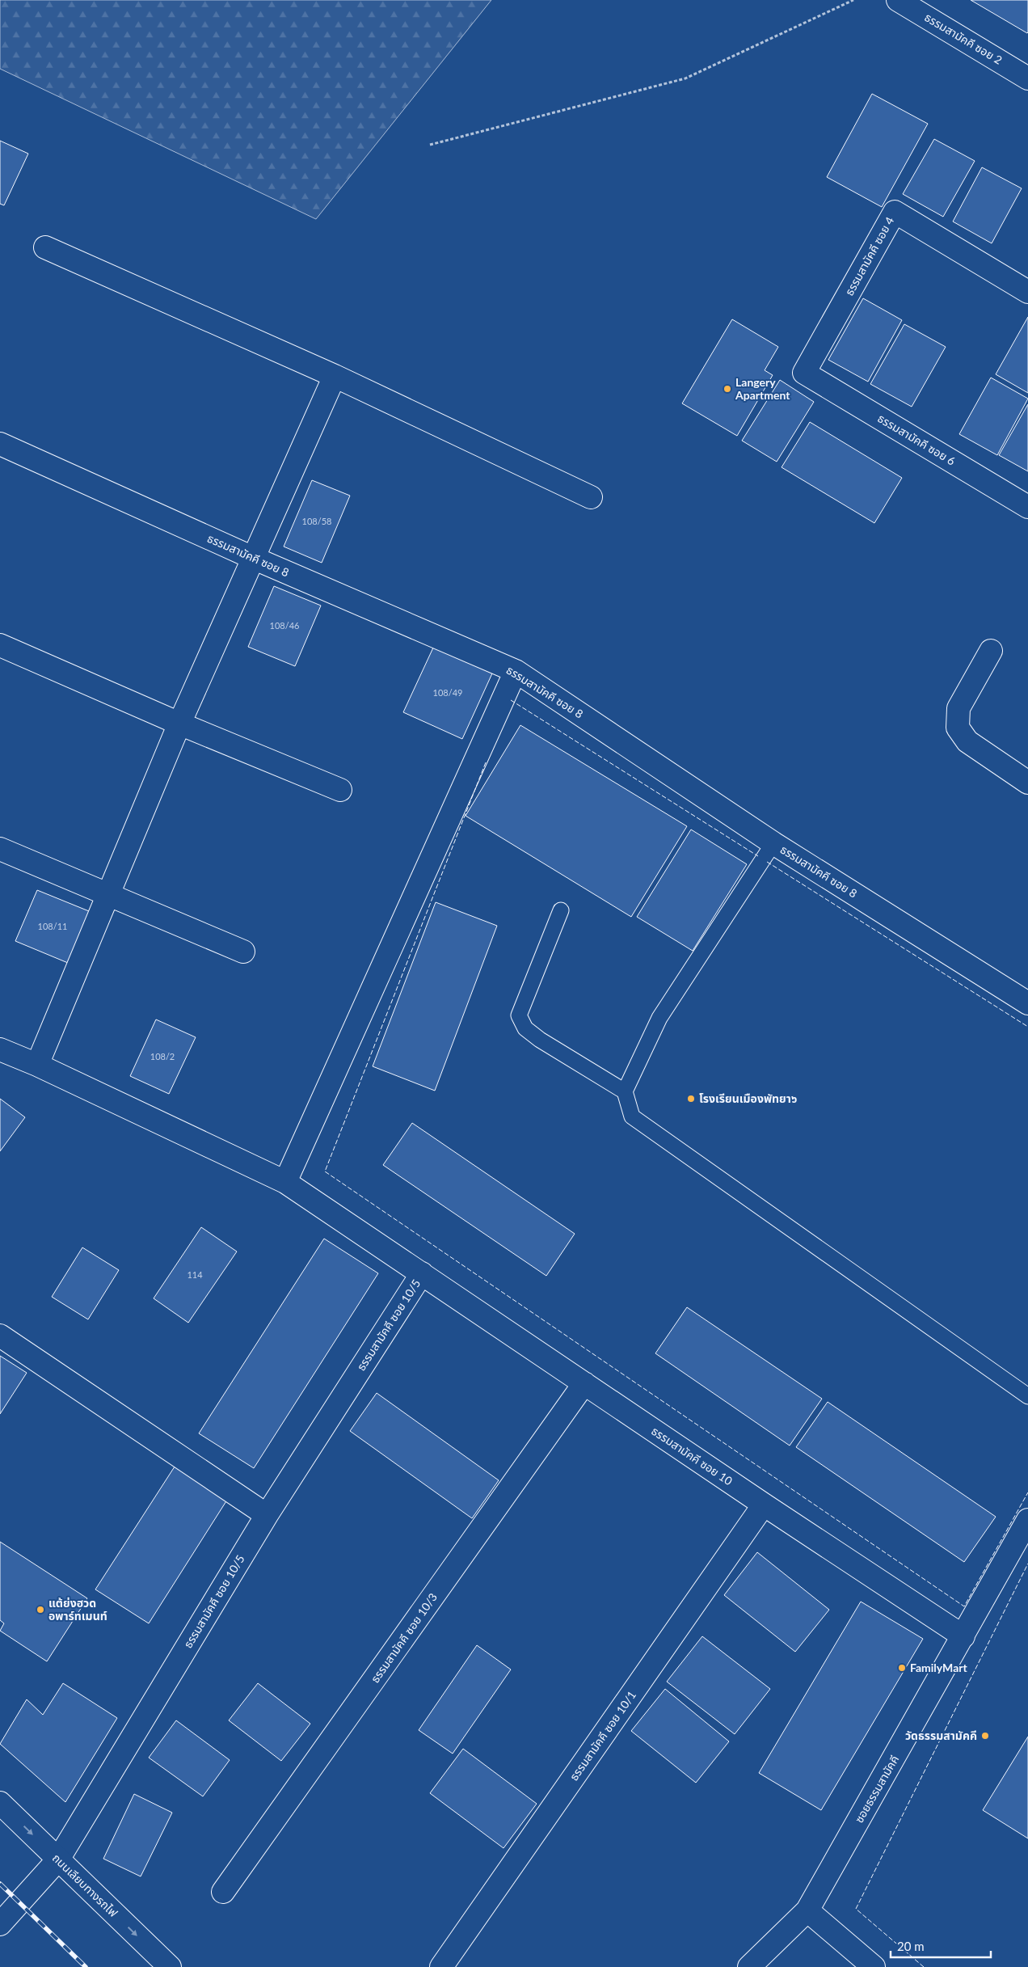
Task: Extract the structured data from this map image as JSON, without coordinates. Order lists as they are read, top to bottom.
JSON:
{
  "streets": {
    "street": [
      "ธรรมสามัคคี ซอย 2",
      "ธรรมสามัคคี ซอย 4",
      "ธรรมสามัคคี ซอย 6",
      "ธรรมสามัคคี ซอย 8",
      "ธรรมสามัคคี ซอย 10/5",
      "ธรรมสามัคคี ซอย 10",
      "ธรรมสามัคคี ซอย 10/3",
      "ธรรมสามัคคี ซอย 10/1",
      "ซอยธรรมสามัคคี",
      "ถนนเลียบทางรถไฟ"
    ]
  },
  "crossings": [
    ["ธรรมสามัคคี ซอย 4", "ธรรมสามัคคี ซอย 6"],
    ["ธรรมสามัคคี ซอย 10/5", "ธรรมสามัคคี ซอย 10"],
    ["ธรรมสามัคคี ซอย 10/5", "ถนนเลียบทางรถไฟ"],
    ["ธรรมสามัคคี ซอย 10", "ธรรมสามัคคี ซอย 10/3"],
    ["ธรรมสามัคคี ซอย 10", "ธรรมสามัคคี ซอย 10/1"],
    ["ธรรมสามัคคี ซอย 10", "ซอยธรรมสามัคคี"]
  ],
  "one_way": ["ถนนเลียบทางรถไฟ"],
  "places": [
    "Langery Apartment",
    "โรงเรียนเมืองพัทยา๖",
    "แต้ย่งฮวด อพาร์ทเมนท์",
    "FamilyMart",
    "วัดธรรมสามัคคี"
  ],
  "house_numbers": [
    "108/58",
    "108/46",
    "108/49",
    "108/11",
    "108/2",
    "114"
  ],
  "scale_bar": "20 m"
}
